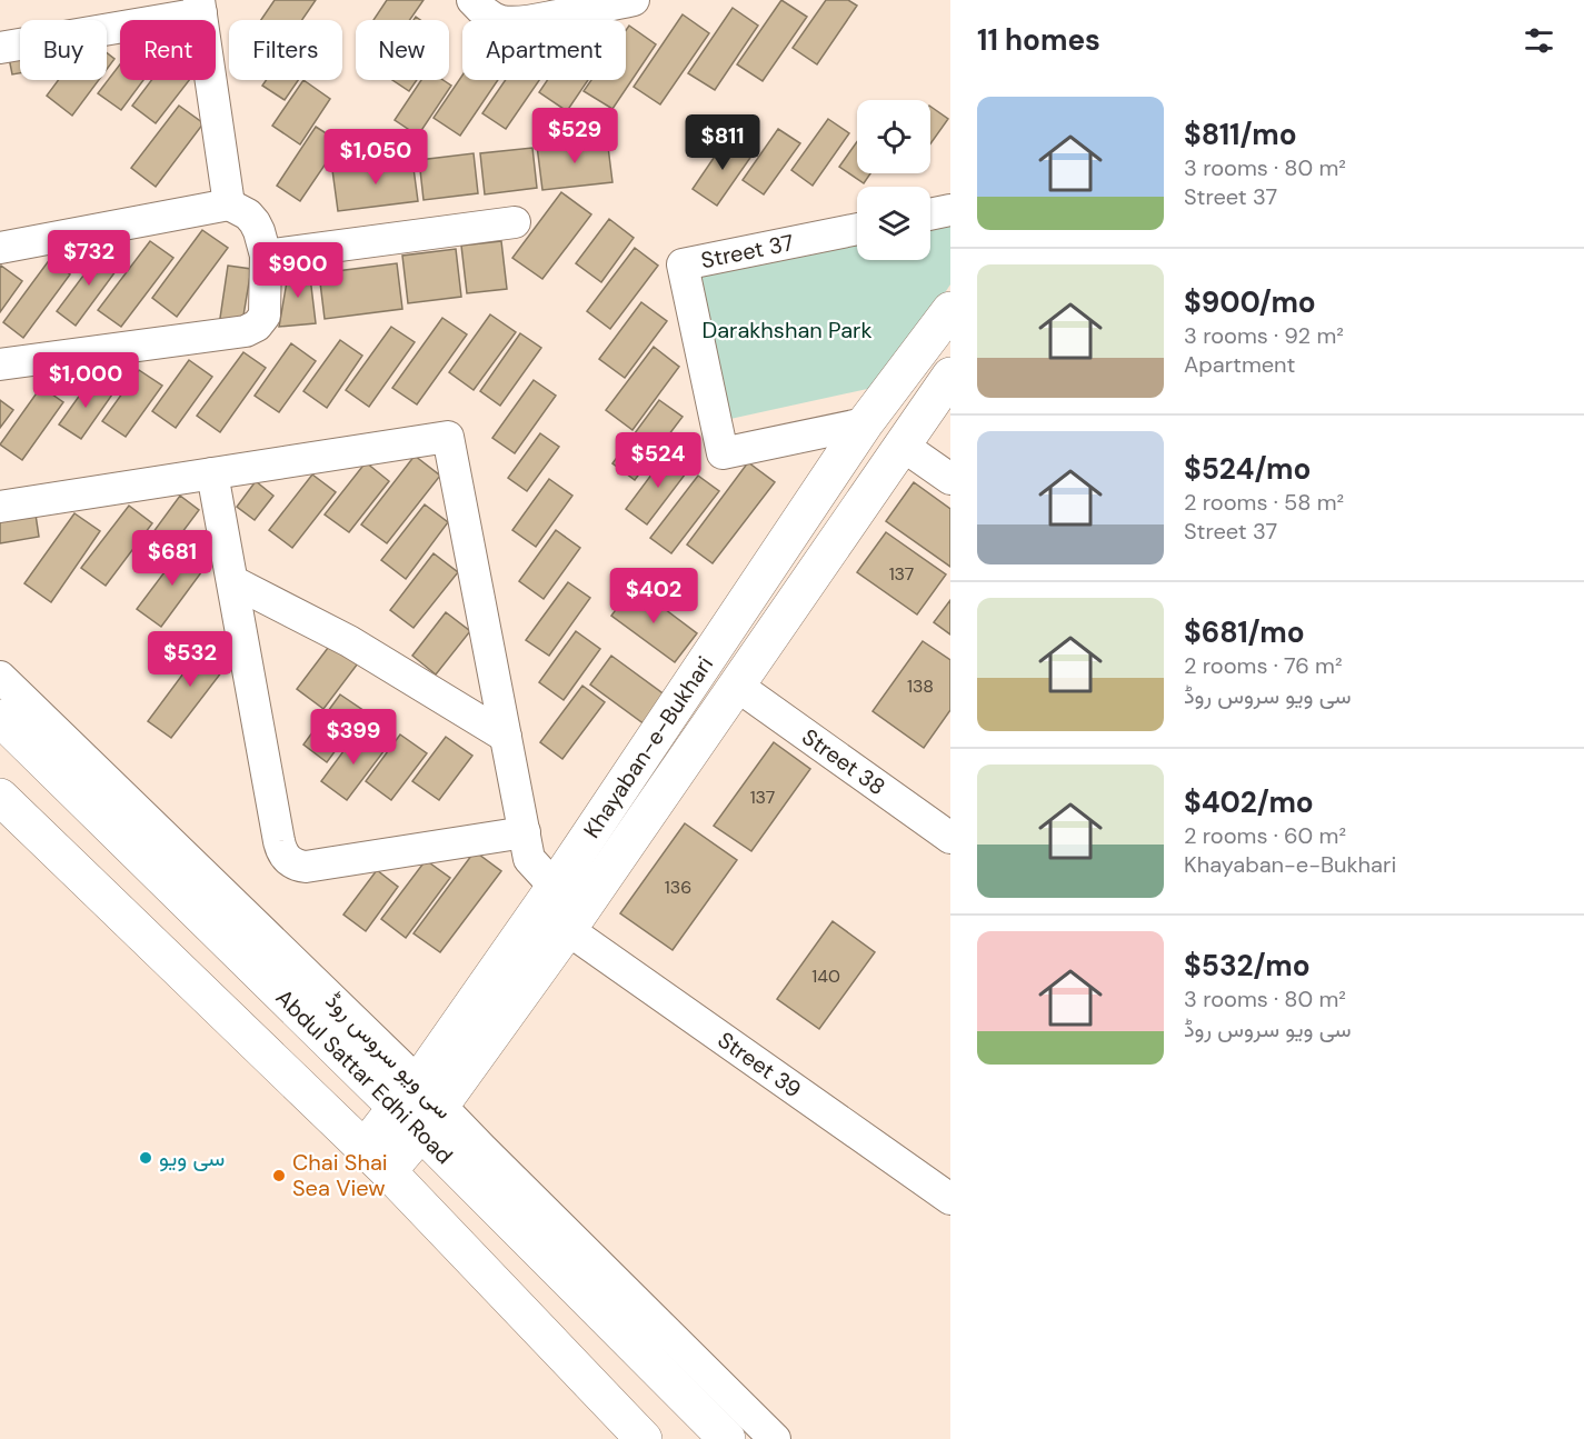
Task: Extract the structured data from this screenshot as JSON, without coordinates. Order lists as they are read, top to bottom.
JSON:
{
  "streets": {
    "street": [
      "Street 37",
      "Khayaban-e-Bukhari",
      "Street 38",
      "سی ویو سروس روڈ",
      "Street 39",
      "Abdul Sattar Edhi Road"
    ]
  },
  "crossings": [
    ["Street 37", "Khayaban-e-Bukhari"],
    ["Khayaban-e-Bukhari", "Street 38"],
    ["Khayaban-e-Bukhari", "سی ویو سروس روڈ"],
    ["Khayaban-e-Bukhari", "Street 39"],
    ["Khayaban-e-Bukhari", "Abdul Sattar Edhi Road"],
    ["سی ویو سروس روڈ", "Abdul Sattar Edhi Road"]
  ],
  "parks": ["Darakhshan Park"],
  "places": ["سی ویو", "Chai Shai Sea View"],
  "house_numbers": [
    "137",
    "138",
    "137",
    "136",
    "140"
  ],
  "page": {
    "heading": "11 homes",
    "chip": [
      "Buy",
      "Rent",
      "Filters",
      "New",
      "Apartment"
    ],
    "list": [
      {
        "name": "$811/mo",
        "note": "3 rooms · 80 m² · Street 37"
      },
      {
        "name": "$900/mo",
        "note": "3 rooms · 92 m² · Apartment"
      },
      {
        "name": "$524/mo",
        "note": "2 rooms · 58 m² · Street 37"
      },
      {
        "name": "$681/mo",
        "note": "2 rooms · 76 m² · سی ویو سروس روڈ"
      },
      {
        "name": "$402/mo",
        "note": "2 rooms · 60 m² · Khayaban-e-Bukhari"
      },
      {
        "name": "$532/mo",
        "note": "3 rooms · 80 m² · سی ویو سروس روڈ"
      }
    ],
    "price": [
      "$529",
      "$811",
      "$1,050",
      "$732",
      "$900",
      "$1,000",
      "$524",
      "$681",
      "$402",
      "$532",
      "$399"
    ]
  }
}
